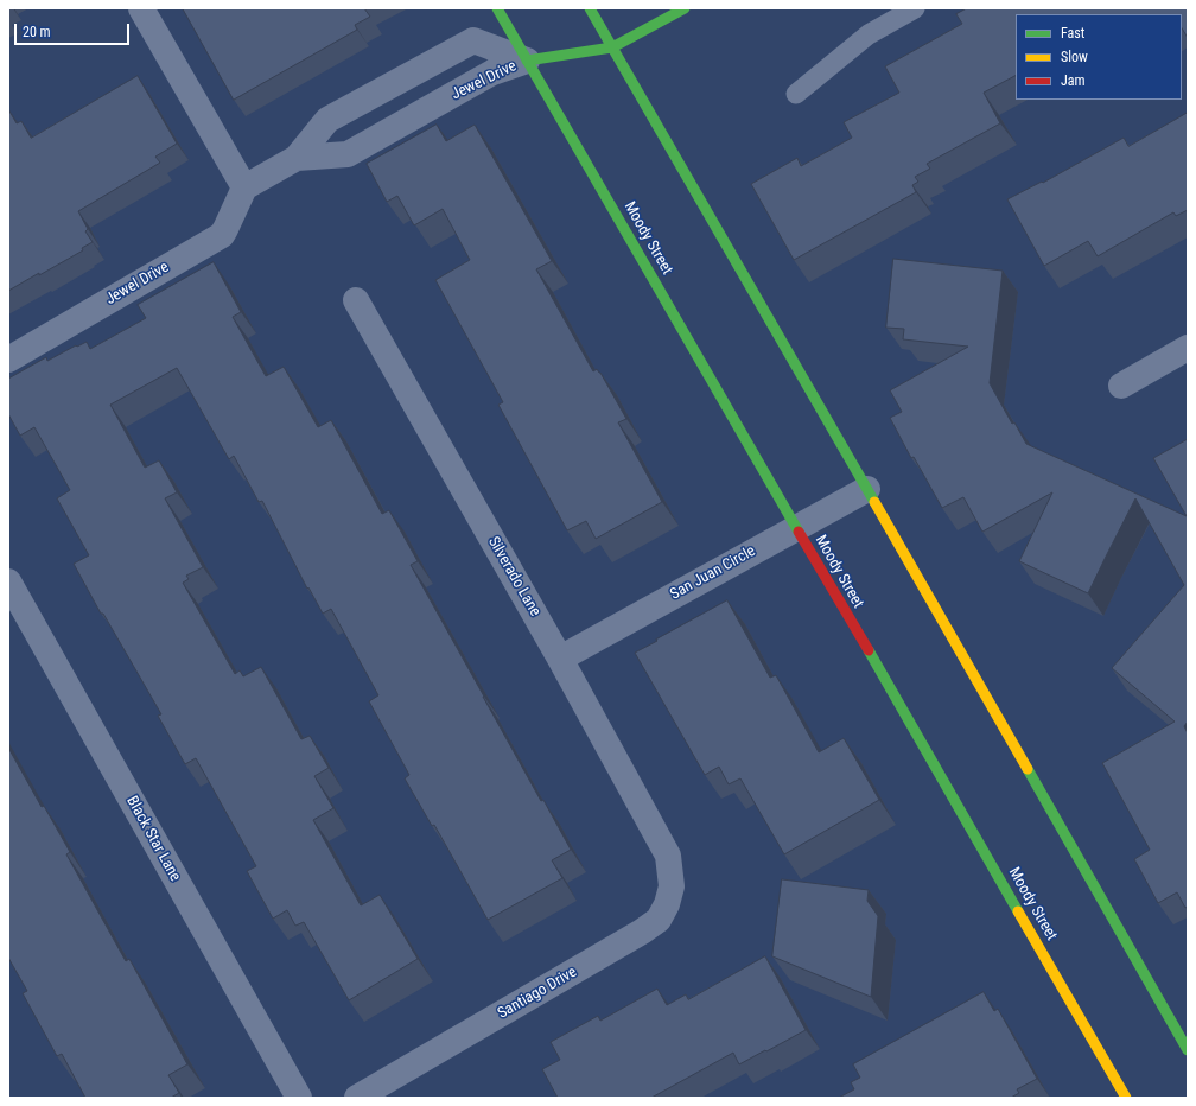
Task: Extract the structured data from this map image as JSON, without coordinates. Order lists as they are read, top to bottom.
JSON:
{
  "streets": {
    "main road": ["Moody Street"],
    "street": [
      "Jewel Drive",
      "San Juan Circle",
      "Silverado Lane",
      "Black Star Lane",
      "Santiago Drive"
    ]
  },
  "crossings": [
    ["Jewel Drive", "Moody Street"],
    ["Moody Street", "San Juan Circle"],
    ["San Juan Circle", "Silverado Lane"],
    ["Silverado Lane", "Santiago Drive"]
  ],
  "legend": ["Fast", "Slow", "Jam"],
  "scale_bar": "20 m"
}
